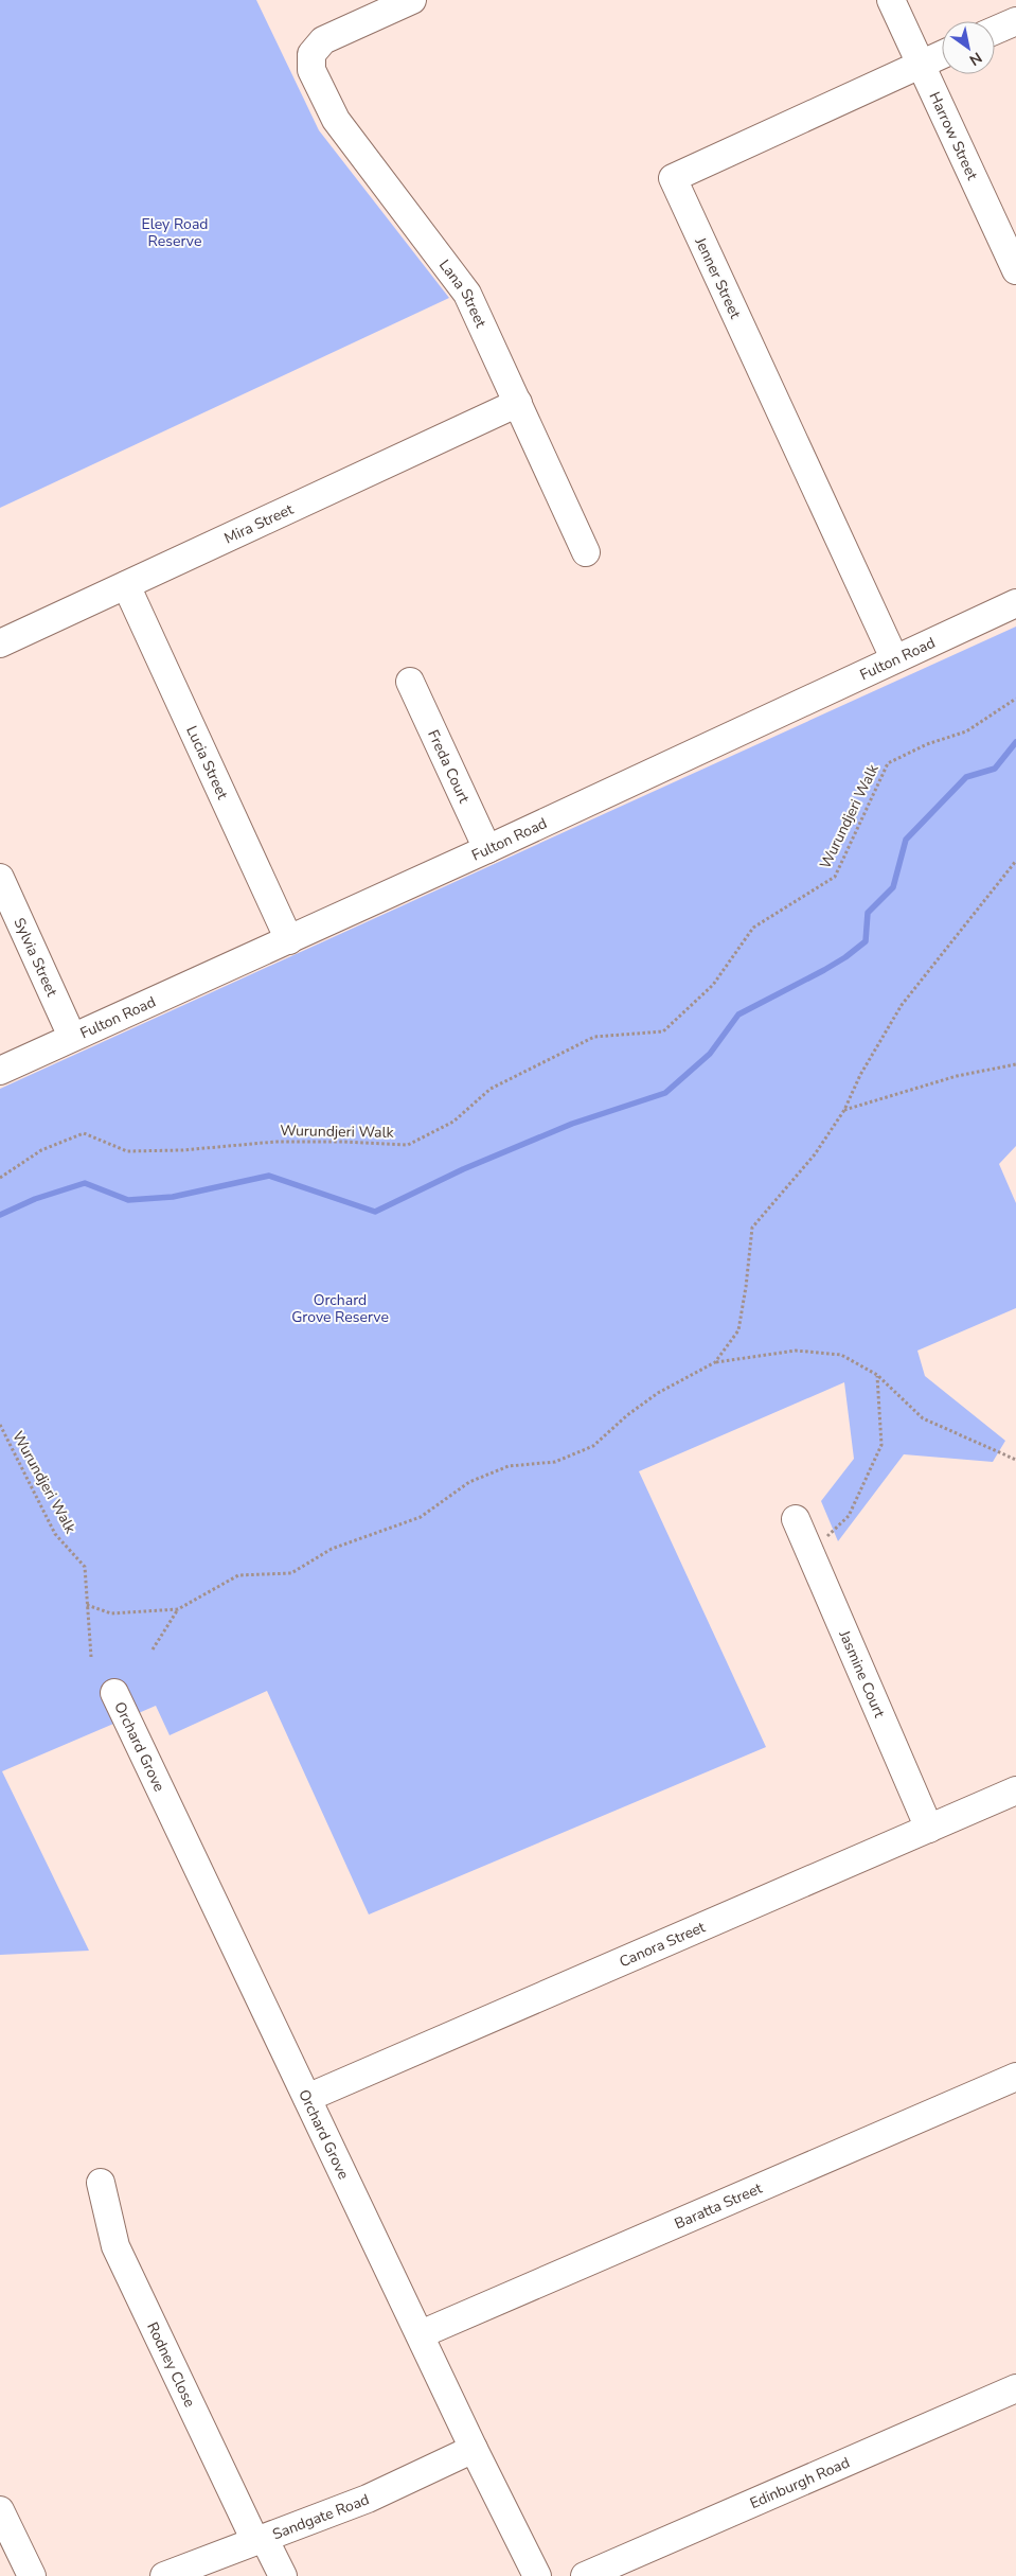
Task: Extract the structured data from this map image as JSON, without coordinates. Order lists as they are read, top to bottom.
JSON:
{
  "streets": {
    "street": [
      "Harrow Street",
      "Jenner Street",
      "Lana Street",
      "Mira Street",
      "Fulton Road",
      "Lucia Street",
      "Freda Court",
      "Sylvia Street",
      "Jasmine Court",
      "Orchard Grove",
      "Canora Street",
      "Baratta Street",
      "Rodney Close",
      "Edinburgh Road",
      "Sandgate Road"
    ],
    "path": ["Wurundjeri Walk"]
  },
  "crossings": [
    ["Harrow Street", "Jenner Street"],
    ["Jenner Street", "Fulton Road"],
    ["Lana Street", "Mira Street"],
    ["Mira Street", "Lucia Street"],
    ["Fulton Road", "Lucia Street"],
    ["Fulton Road", "Freda Court"],
    ["Fulton Road", "Sylvia Street"],
    ["Jasmine Court", "Canora Street"],
    ["Orchard Grove", "Canora Street"],
    ["Orchard Grove", "Baratta Street"],
    ["Orchard Grove", "Sandgate Road"],
    ["Rodney Close", "Sandgate Road"]
  ],
  "parks": ["Eley Road Reserve", "Orchard Grove Reserve"],
  "north": "bottom right"
}
